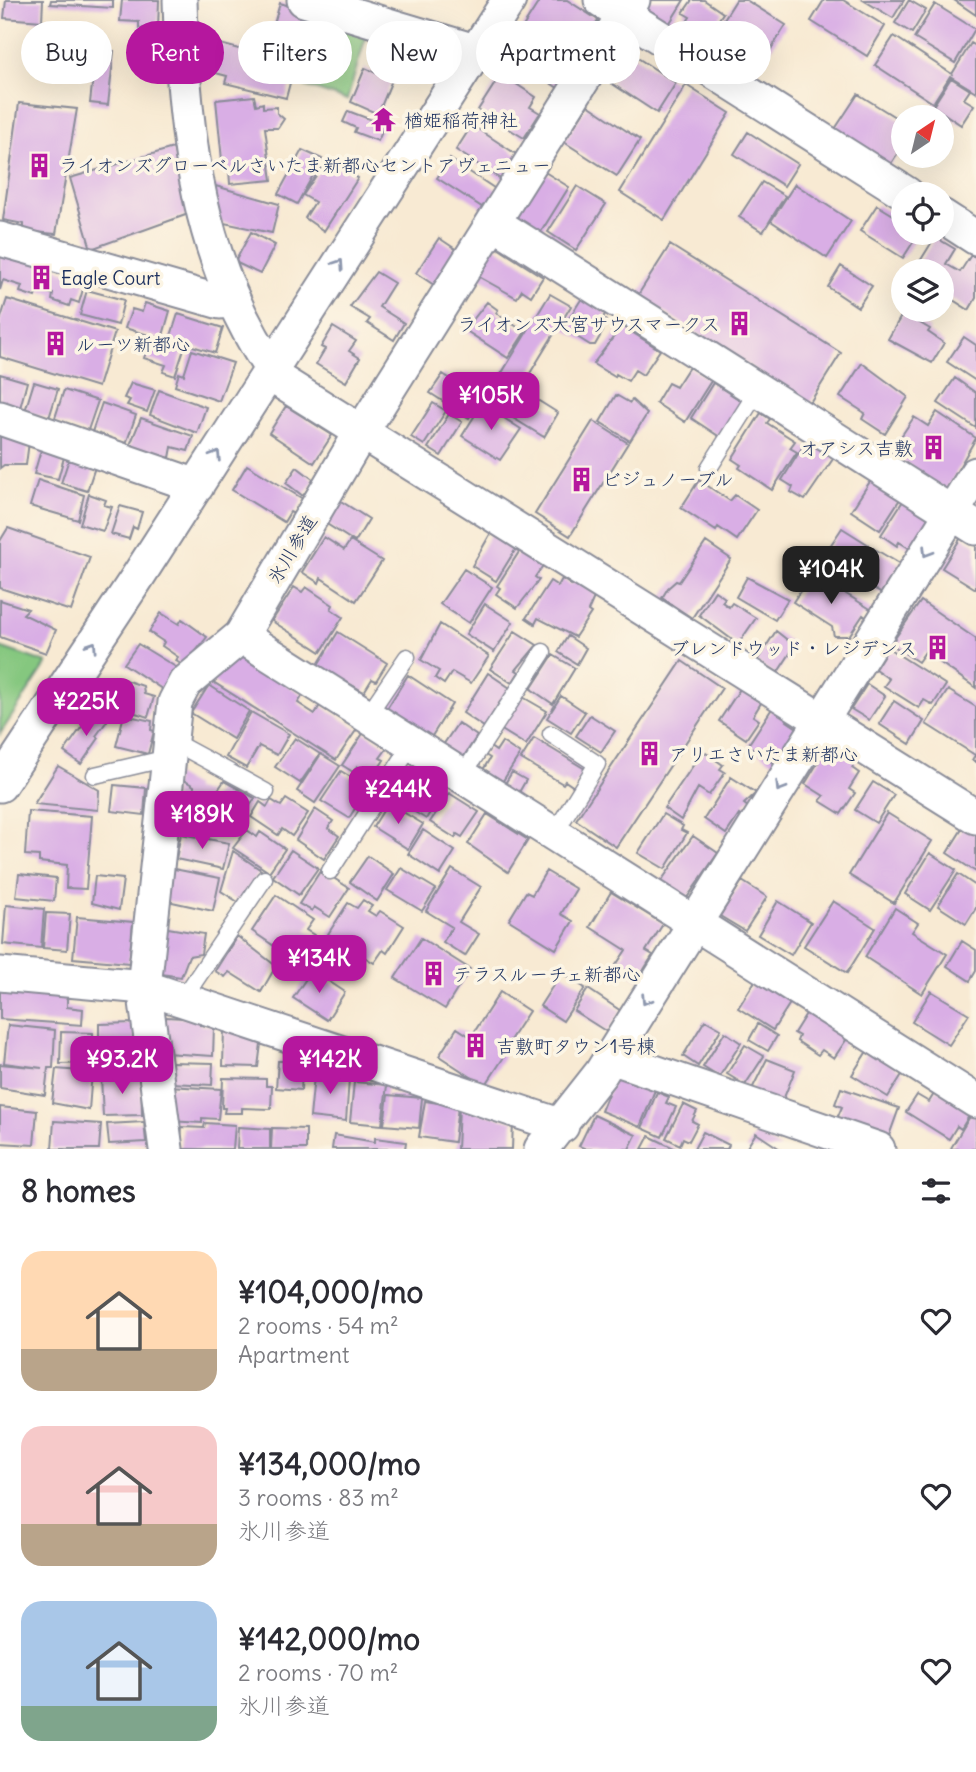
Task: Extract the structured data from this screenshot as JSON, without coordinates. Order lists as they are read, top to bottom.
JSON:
{
  "streets": {
    "street": ["氷川参道"]
  },
  "places": {
    "temple": ["楢姫稲荷神社"],
    "building": [
      "ライオンズグローベルさいたま新都心セントアヴェニュー",
      "Eagle Court",
      "ライオンズ大宮サウスマークス",
      "ルーツ新都心",
      "オアシス吉敷",
      "ビジュノーブル",
      "ブレンドウッド・レジデンス",
      "アリエさいたま新都心",
      "テラスルーチェ新都心",
      "吉敷町タウン1号棟"
    ]
  },
  "north": "top right",
  "page": {
    "chip": [
      "Buy",
      "Rent",
      "Filters",
      "New",
      "Apartment",
      "House"
    ],
    "price": [
      "¥105K",
      "¥104K",
      "¥225K",
      "¥244K",
      "¥189K",
      "¥134K",
      "¥93.2K",
      "¥142K"
    ],
    "heading": "8 homes",
    "list": [
      {
        "name": "¥104,000/mo",
        "note": "2 rooms · 54 m² · Apartment"
      },
      {
        "name": "¥134,000/mo",
        "note": "3 rooms · 83 m² · 氷川参道"
      },
      {
        "name": "¥142,000/mo",
        "note": "2 rooms · 70 m² · 氷川参道"
      }
    ]
  }
}
